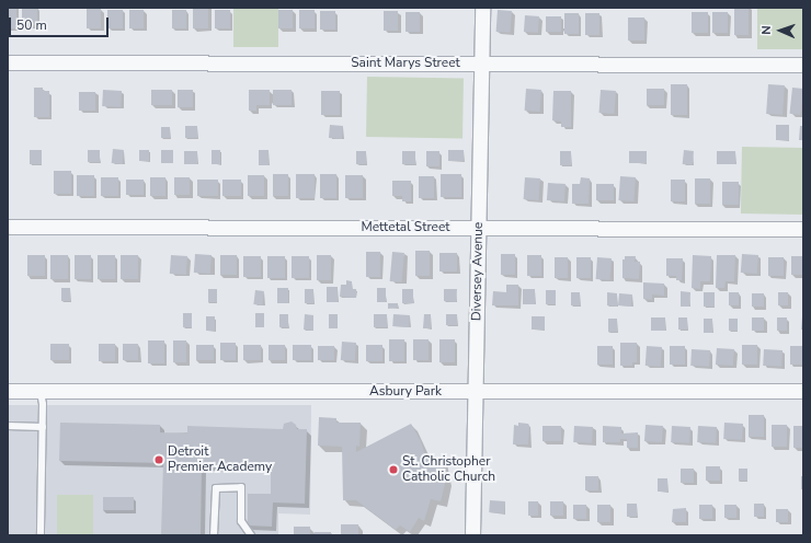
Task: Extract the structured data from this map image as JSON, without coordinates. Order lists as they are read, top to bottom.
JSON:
{
  "streets": {
    "street": [
      "Saint Marys Street",
      "Mettetal Street",
      "Diversey Avenue",
      "Asbury Park"
    ]
  },
  "crossings": [
    ["Saint Marys Street", "Diversey Avenue"],
    ["Mettetal Street", "Diversey Avenue"],
    ["Diversey Avenue", "Asbury Park"]
  ],
  "places": ["Detroit Premier Academy", "St. Christopher Catholic Church"],
  "scale_bar": "50 m",
  "north": "left"
}
